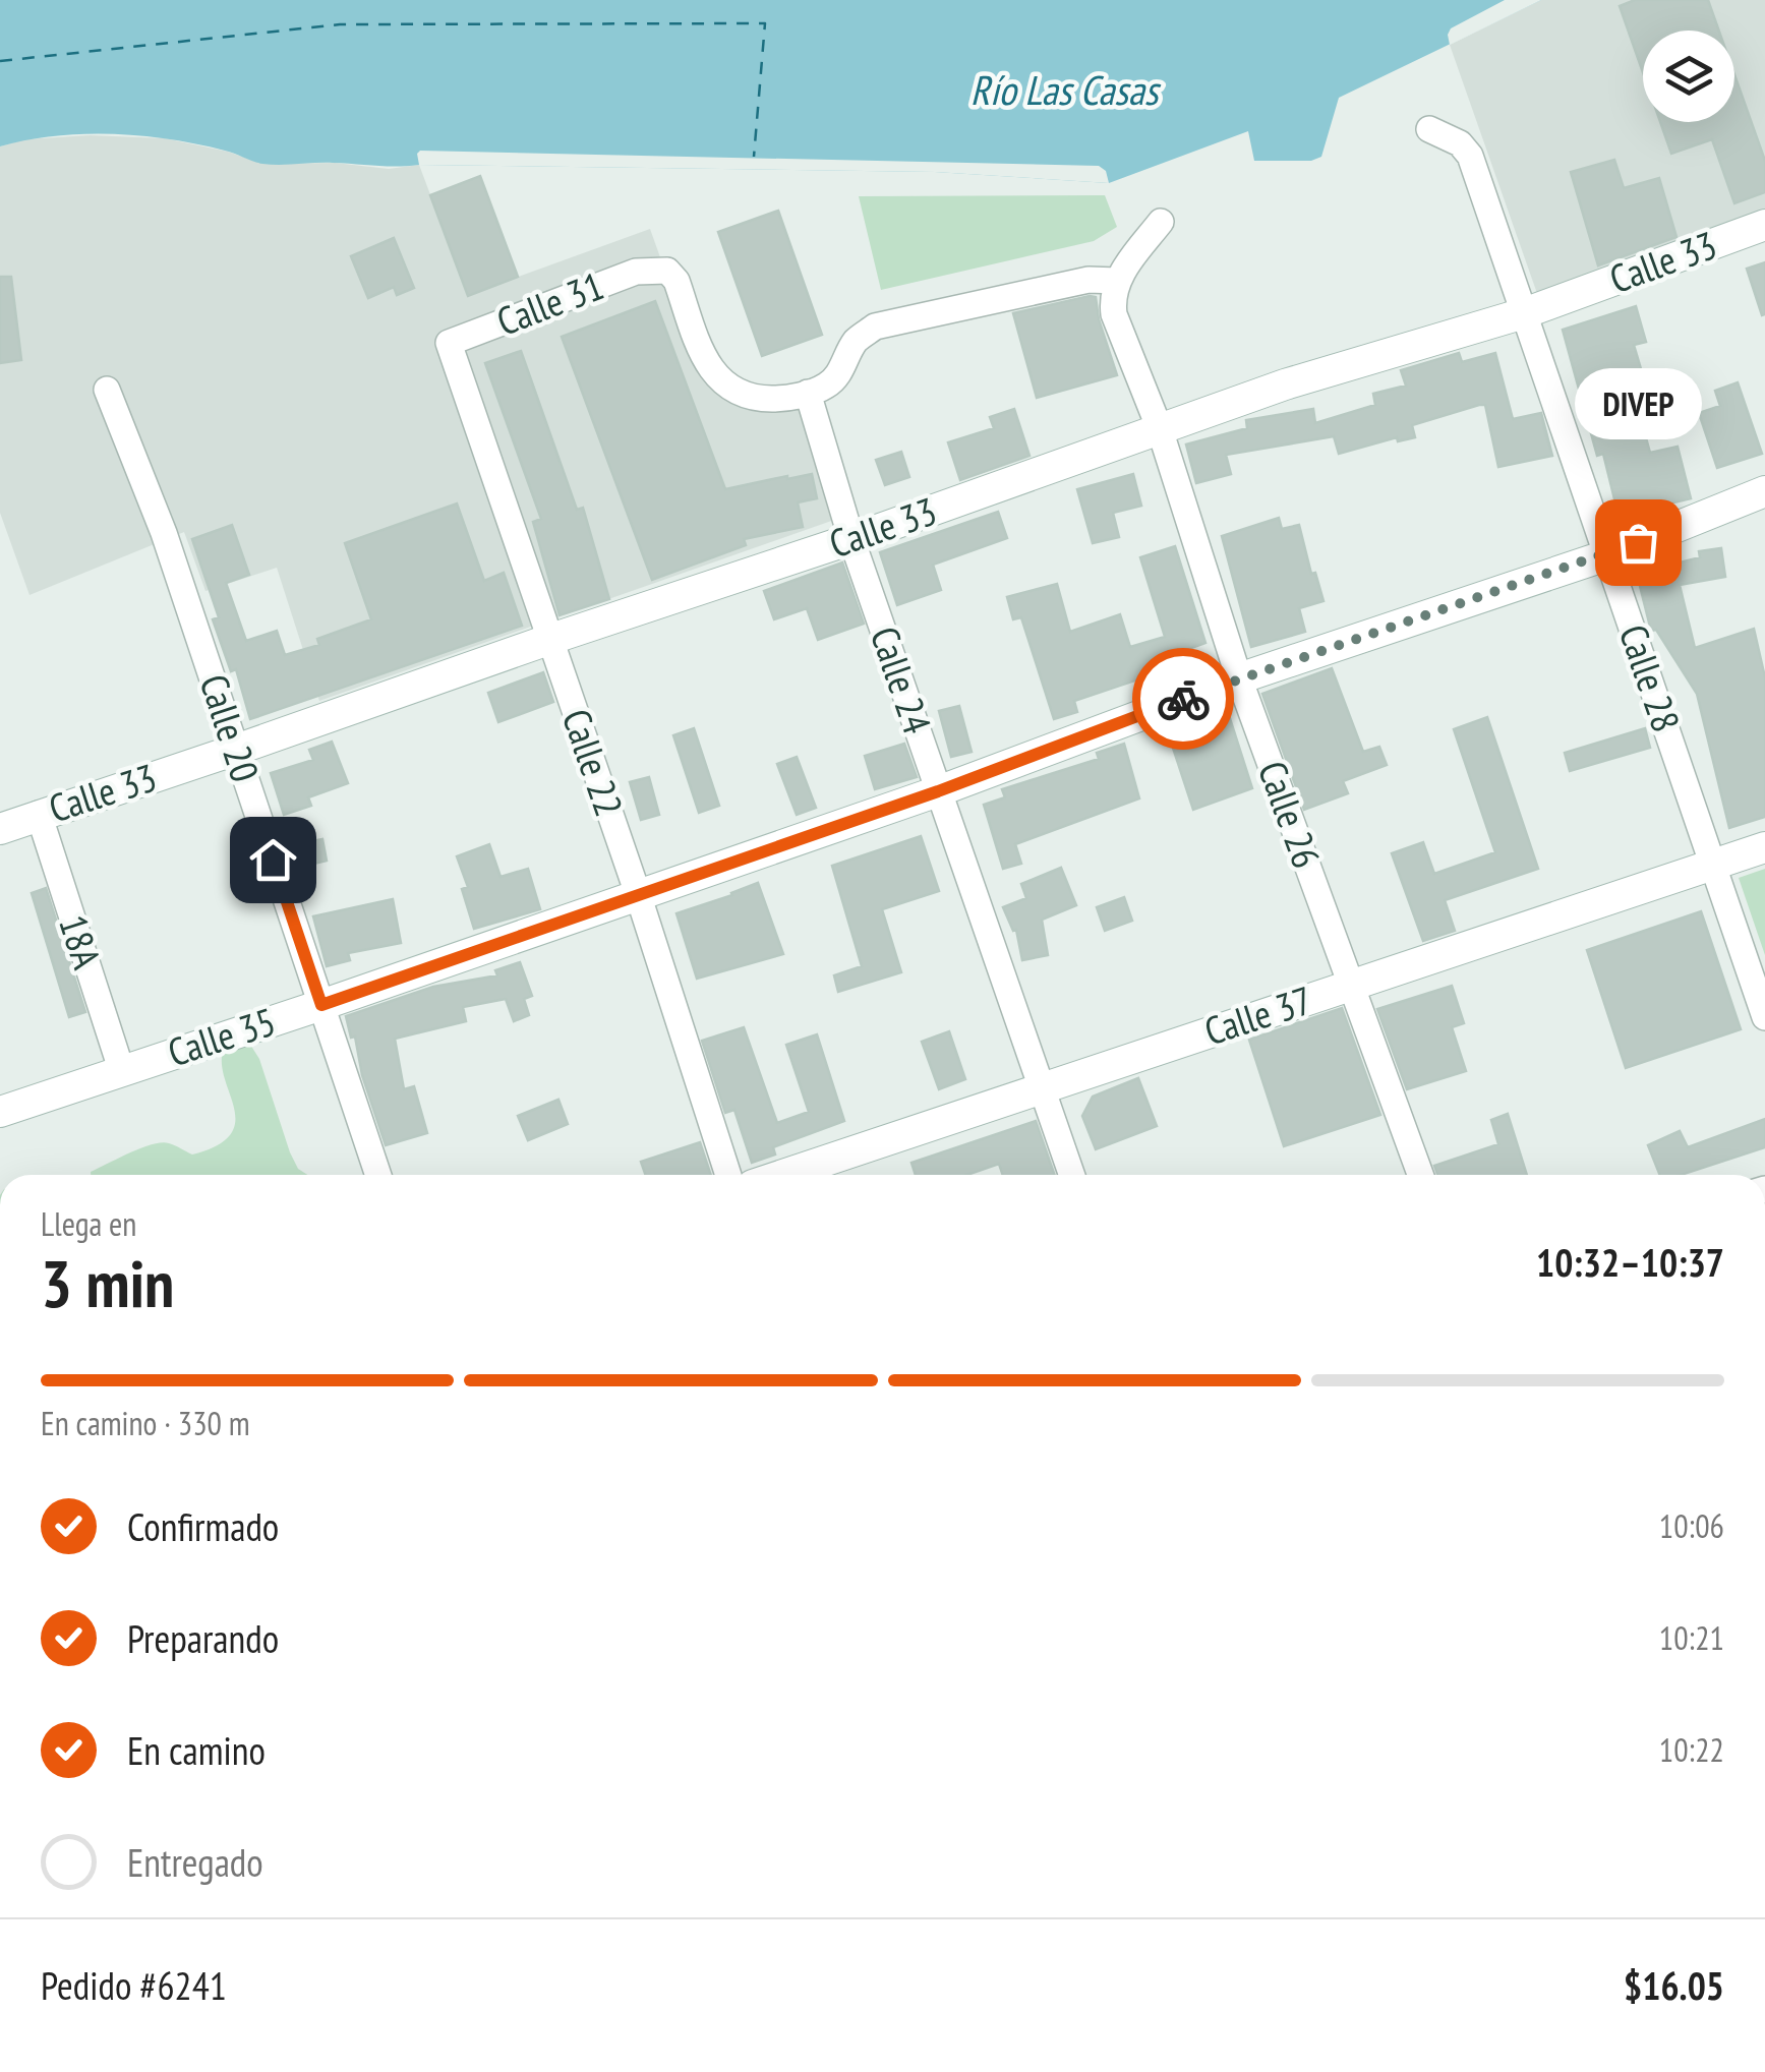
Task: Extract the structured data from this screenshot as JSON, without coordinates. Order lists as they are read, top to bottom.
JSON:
{
  "streets": {
    "street": [
      "Calle 33",
      "Calle 31",
      "Calle 28",
      "Calle 24",
      "Calle 20",
      "Calle 22",
      "Calle 26",
      "18A",
      "Calle 37",
      "Calle 35"
    ]
  },
  "crossings": [
    ["Calle 33", "Calle 28"],
    ["Calle 33", "Calle 24"],
    ["Calle 33", "Calle 20"],
    ["Calle 33", "Calle 22"],
    ["Calle 33", "Calle 26"],
    ["Calle 33", "18A"],
    ["Calle 31", "Calle 24"],
    ["Calle 31", "Calle 22"],
    ["Calle 28", "Calle 37"],
    ["Calle 28", "Calle 35"],
    ["Calle 24", "Calle 37"],
    ["Calle 24", "Calle 35"],
    ["Calle 20", "Calle 35"],
    ["Calle 22", "Calle 35"],
    ["Calle 26", "Calle 37"],
    ["Calle 26", "Calle 35"],
    ["18A", "Calle 35"]
  ],
  "water": ["Río Las Casas"],
  "places": ["DIVEP"],
  "page": {
    "bubble": "DIVEP",
    "heading": ["3 min", "Llega en", "10:32–10:37"],
    "panel": ["Pedido #6241", "$16.05"],
    "bar": "En camino · 330 m",
    "list": [
      ["Confirmado", "10:06"],
      ["Preparando", "10:21"],
      ["En camino", "10:22"],
      "Entregado"
    ]
  }
}
